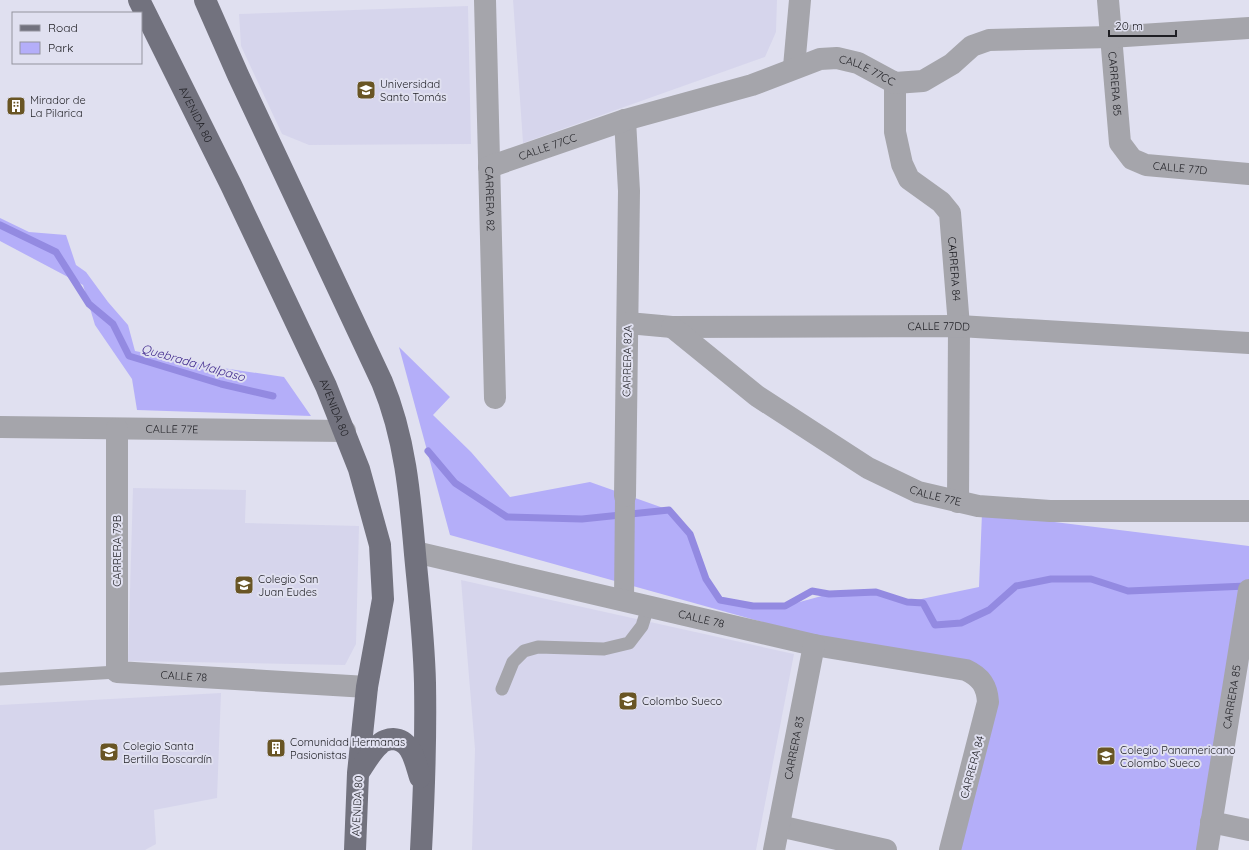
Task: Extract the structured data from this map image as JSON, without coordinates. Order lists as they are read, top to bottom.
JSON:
{
  "streets": {
    "main road": ["AVENIDA 80"],
    "street": [
      "CALLE 77CC",
      "CARRERA 85",
      "CALLE 77D",
      "CARRERA 82",
      "CARRERA 84",
      "CALLE 77DD",
      "CARRERA 82A",
      "CALLE 77E",
      "CARRERA 79B",
      "CALLE 78",
      "CARRERA 83"
    ]
  },
  "crossings": [
    ["CALLE 77CC", "CARRERA 85"],
    ["CALLE 77CC", "CARRERA 82"],
    ["CALLE 77CC", "CARRERA 84"],
    ["CALLE 77CC", "CARRERA 82A"],
    ["CARRERA 85", "CALLE 77D"],
    ["AVENIDA 80", "CALLE 77E"],
    ["AVENIDA 80", "CALLE 78"],
    ["CARRERA 84", "CALLE 77DD"],
    ["CARRERA 84", "CALLE 77E"],
    ["CARRERA 84", "CALLE 78"],
    ["CALLE 77DD", "CARRERA 82A"],
    ["CALLE 77DD", "CALLE 77E"],
    ["CARRERA 82A", "CALLE 78"],
    ["CALLE 77E", "CARRERA 79B"],
    ["CARRERA 79B", "CALLE 78"],
    ["CALLE 78", "CARRERA 83"]
  ],
  "water": ["Quebrada Malpaso"],
  "places": {
    "school or university": [
      "Universidad Santo Tomás",
      "Colegio San Juan Eudes",
      "Colombo Sueco",
      "Colegio Santa Bertilla Boscardín",
      "Colegio Panamericano Colombo Sueco"
    ],
    "building": ["Mirador de La Pilarica", "Comunidad Hermanas Pasionistas"]
  },
  "legend": ["Road", "Park"],
  "scale_bar": "20 m"
}
